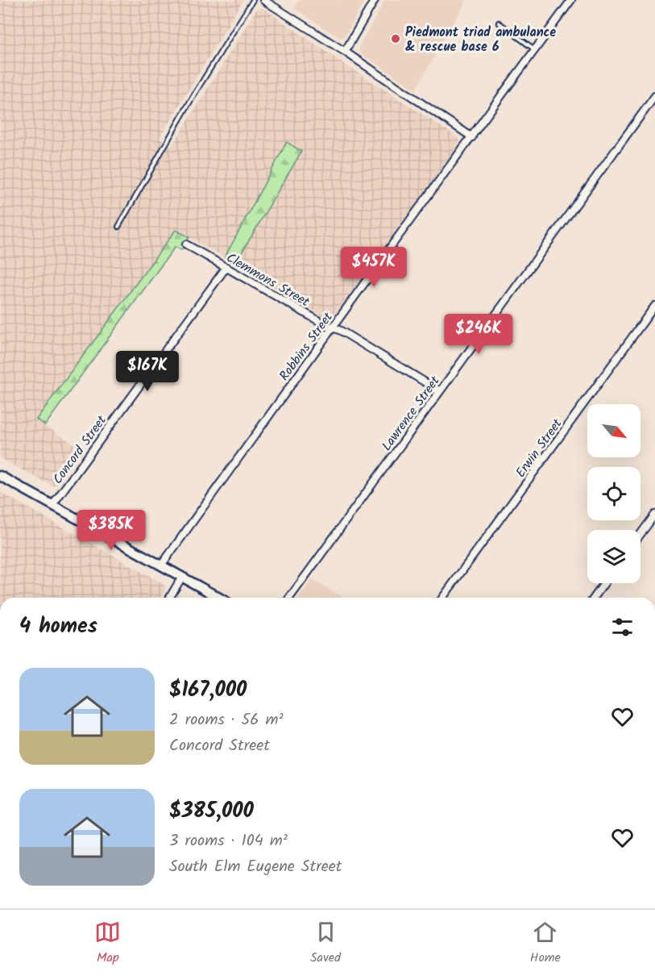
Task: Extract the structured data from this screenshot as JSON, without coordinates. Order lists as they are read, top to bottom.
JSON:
{
  "streets": {
    "street": [
      "Clemmons Street",
      "Robbins Street",
      "Lawrence Street",
      "Erwin Street",
      "Concord Street"
    ]
  },
  "crossings": [
    ["Clemmons Street", "Robbins Street"],
    ["Clemmons Street", "Lawrence Street"],
    ["Clemmons Street", "Concord Street"]
  ],
  "places": ["Piedmont triad ambulance & rescue base 6"],
  "north": "bottom right",
  "page": {
    "price": [
      "$457K",
      "$246K",
      "$167K",
      "$385K"
    ],
    "heading": "4 homes",
    "list": [
      {
        "name": "$167,000",
        "note": "2 rooms · 56 m² · Concord Street"
      },
      {
        "name": "$385,000",
        "note": "3 rooms · 104 m² · South Elm Eugene Street"
      }
    ],
    "tabs": ["Map", "Saved", "Home"]
  }
}
